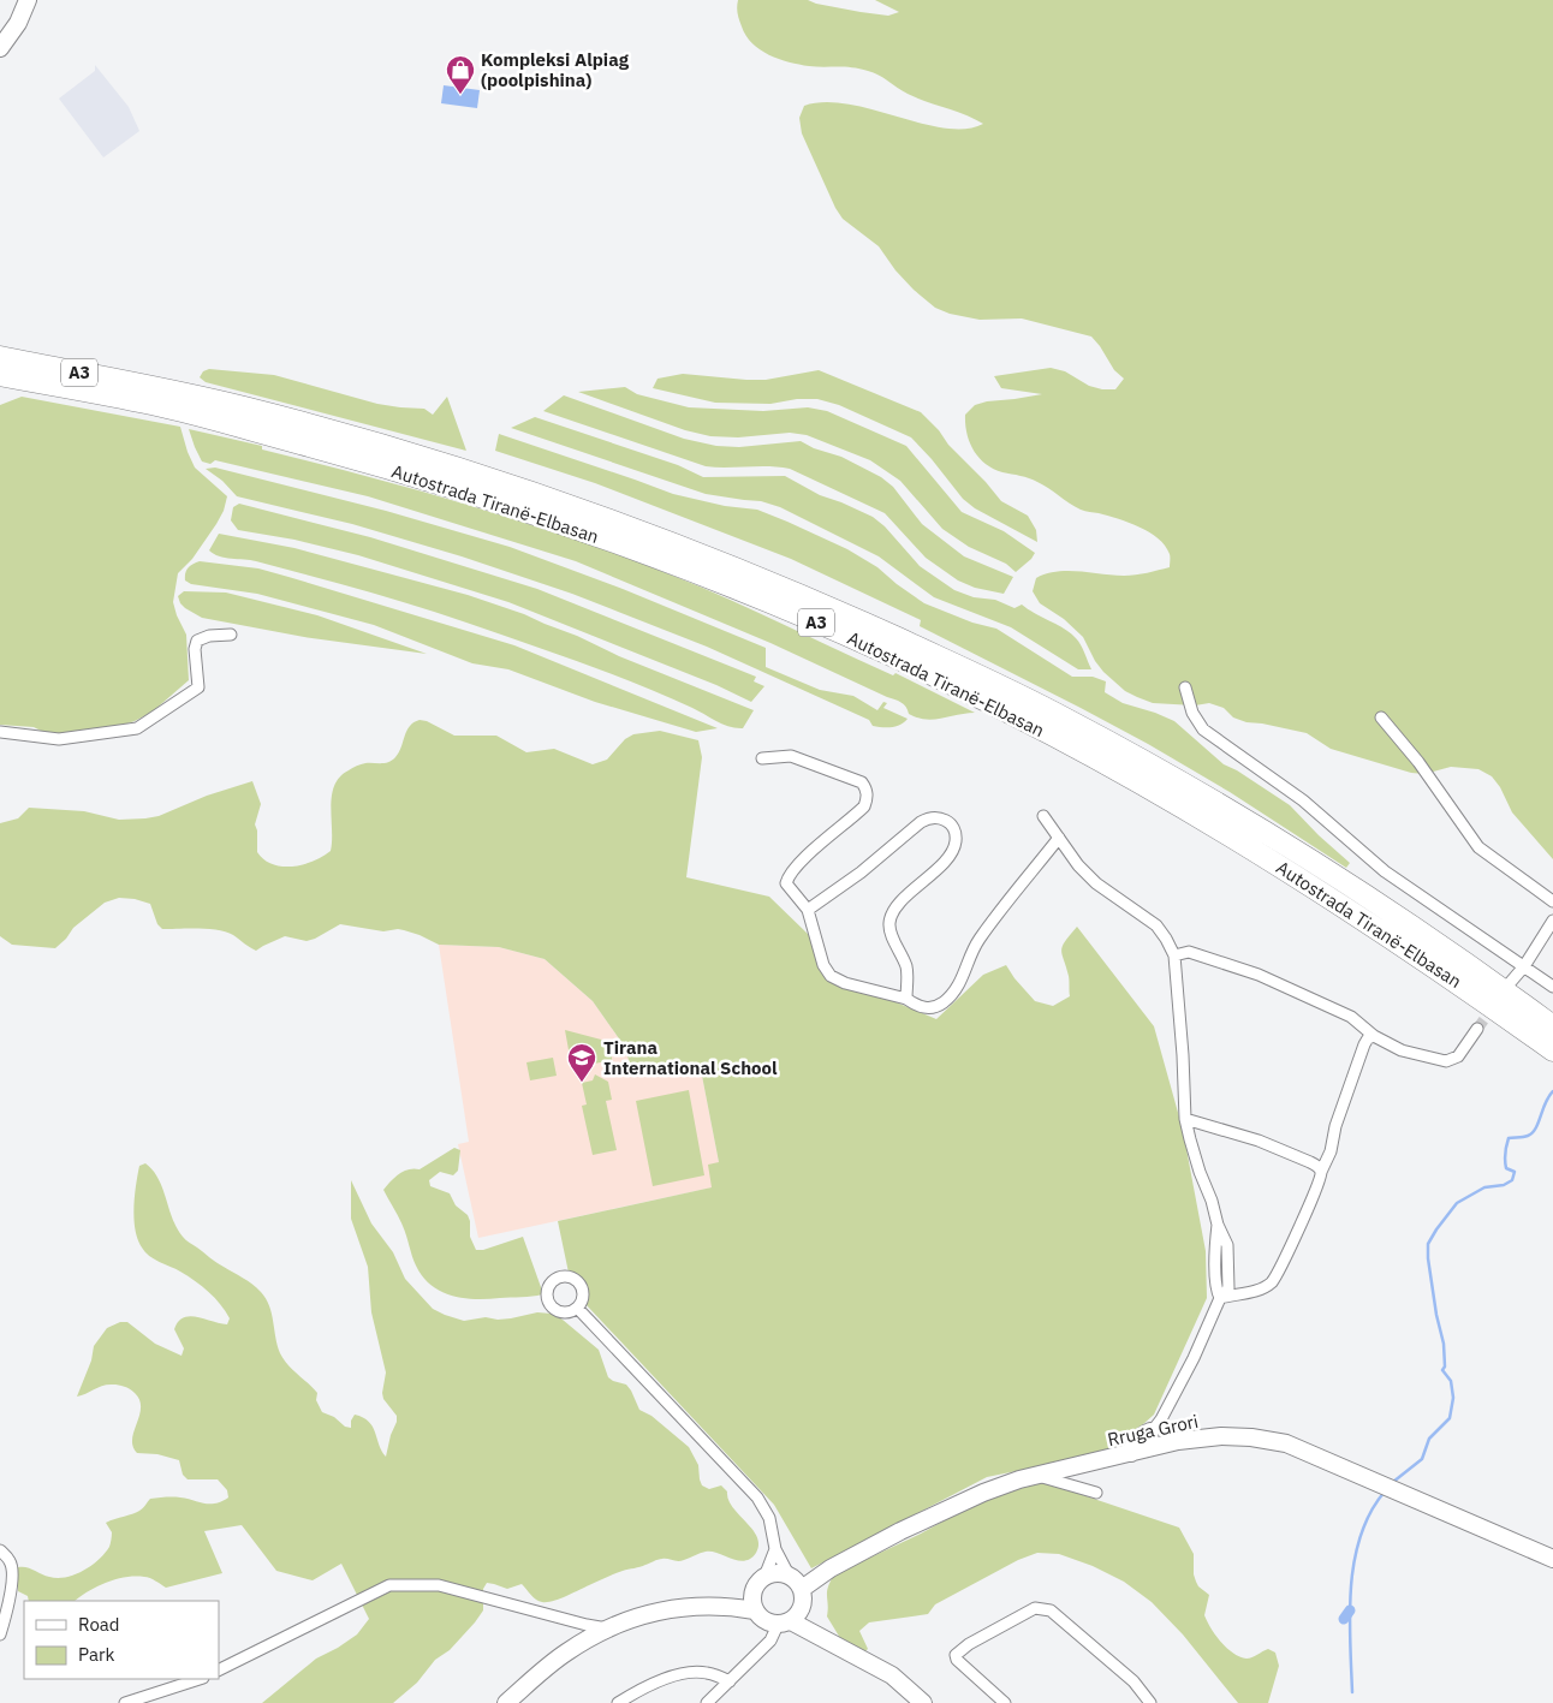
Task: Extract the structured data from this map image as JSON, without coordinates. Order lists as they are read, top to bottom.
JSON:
{
  "streets": {
    "highway": ["A3", "Autostrada Tiranë-Elbasan"],
    "main road": ["Rruga Grori"]
  },
  "places": {
    "shop": ["Kompleksi Alpiag (poolpishina)"],
    "school or university": ["Tirana International School"]
  },
  "legend": ["Road", "Park"]
}
